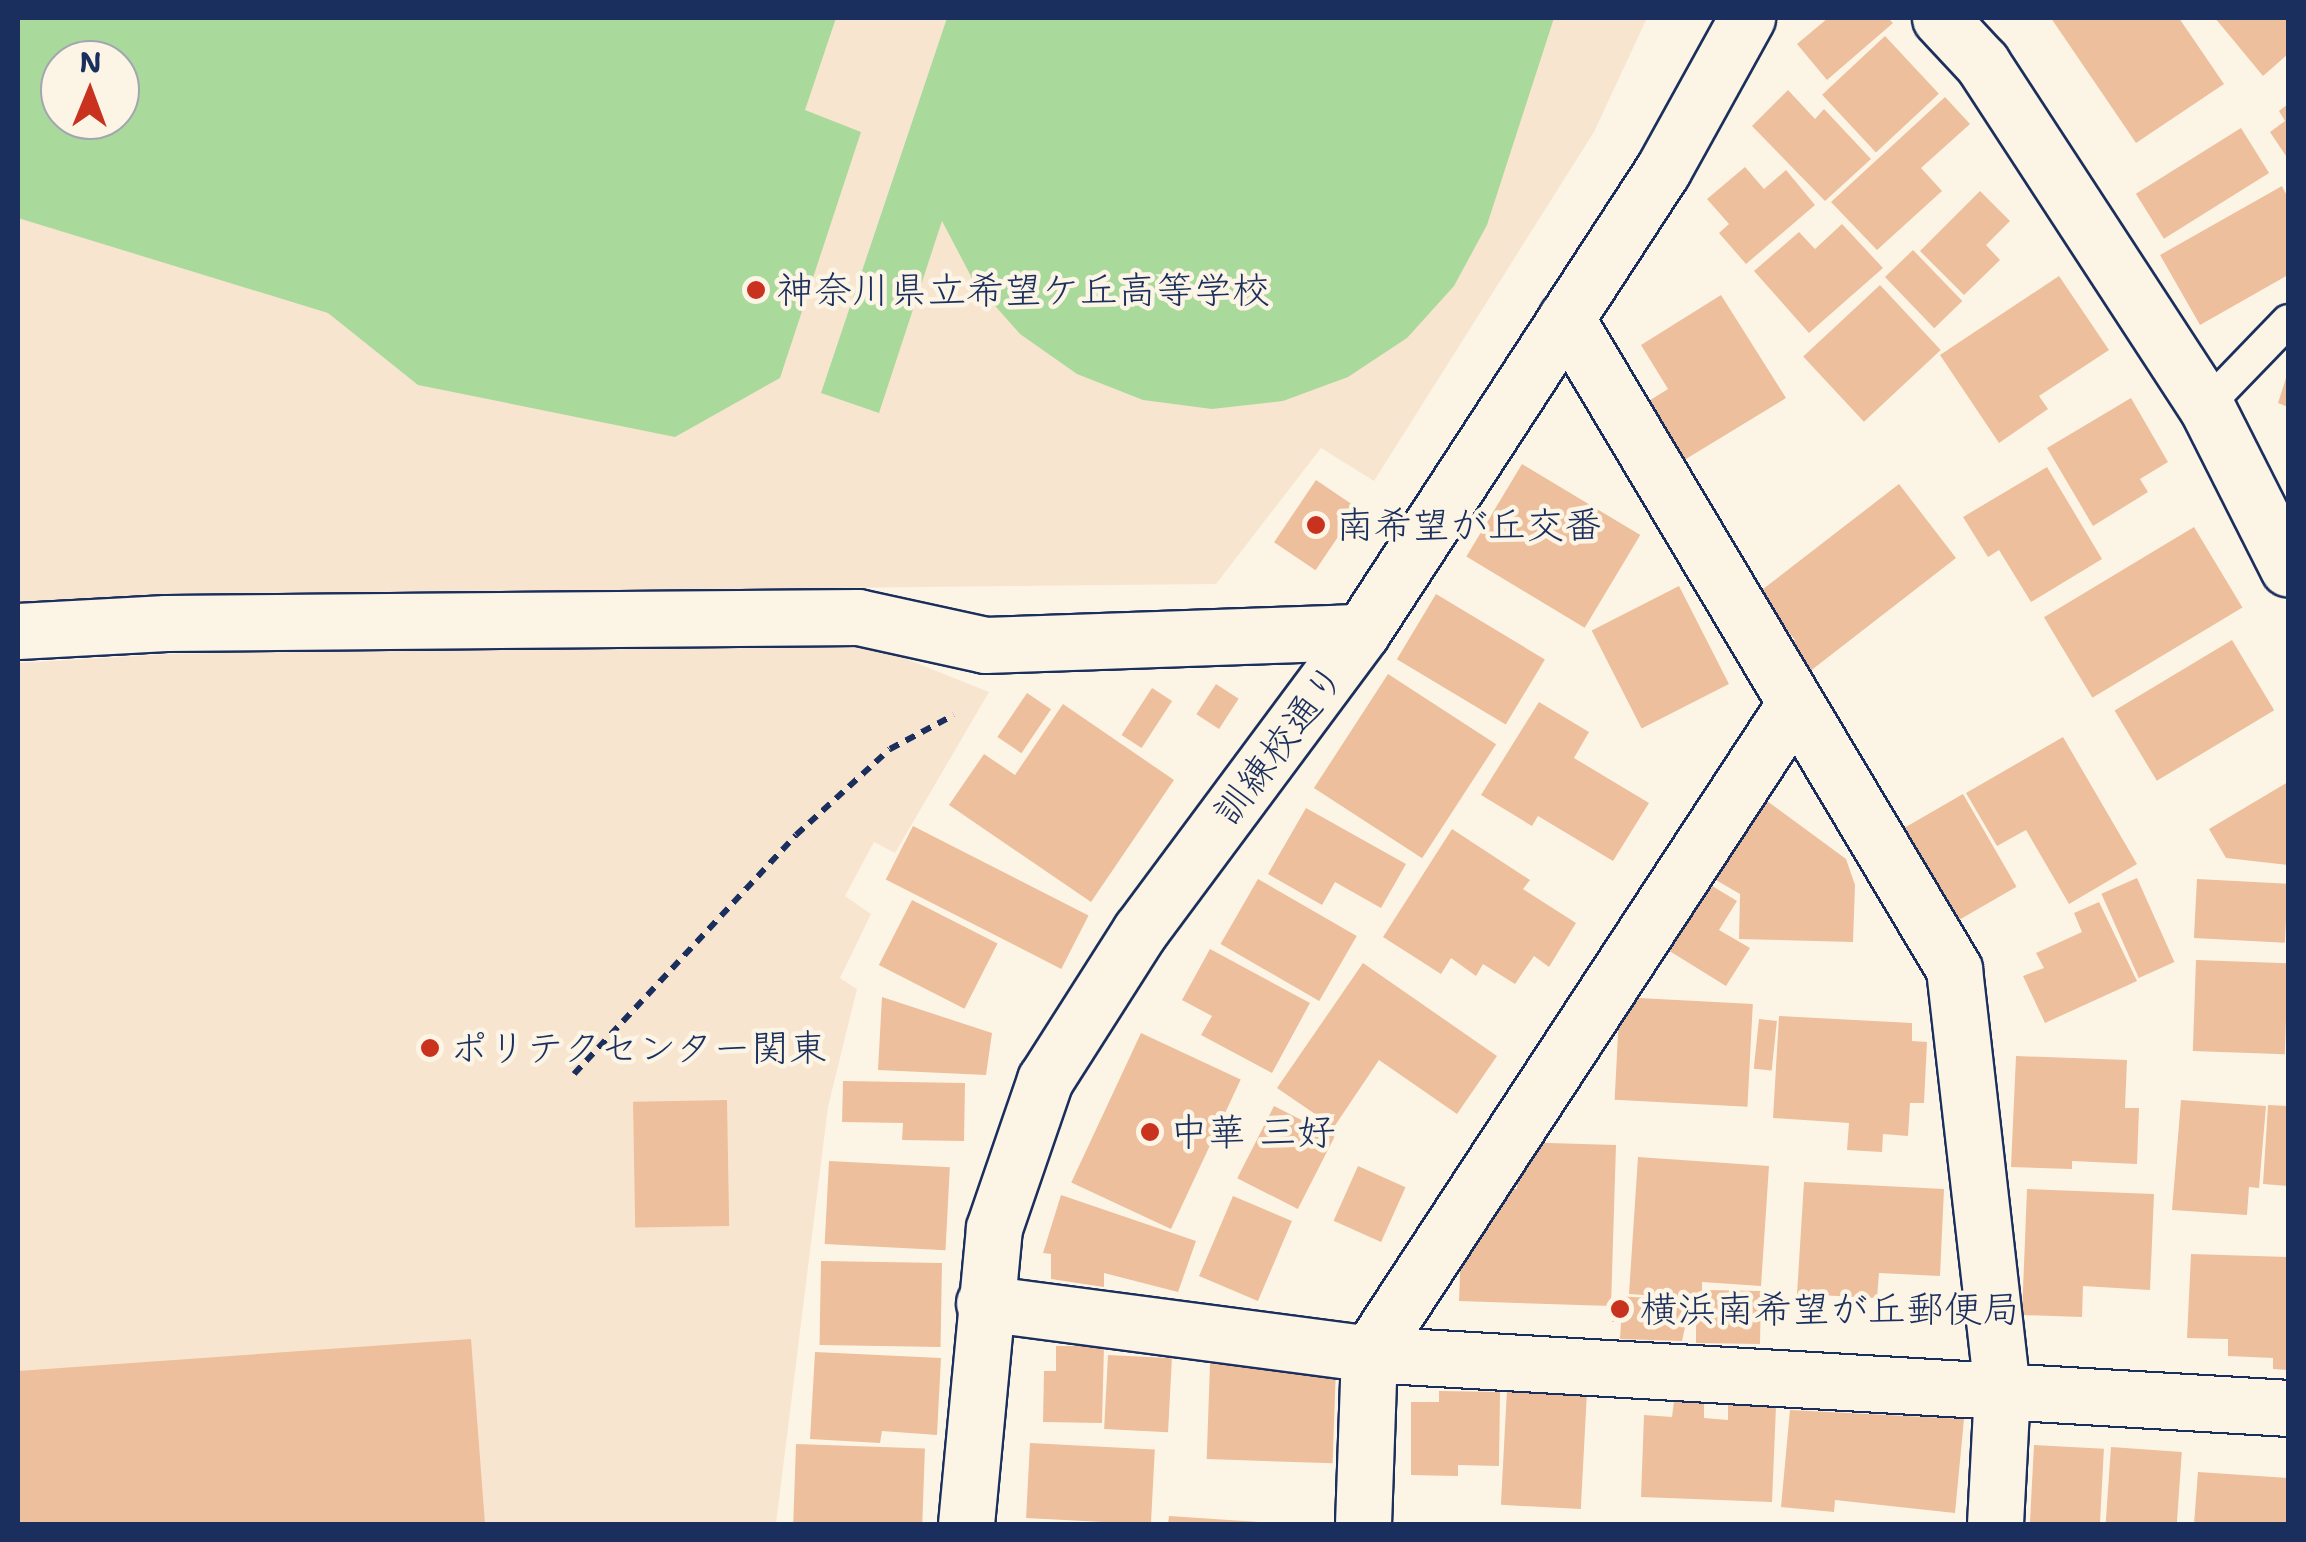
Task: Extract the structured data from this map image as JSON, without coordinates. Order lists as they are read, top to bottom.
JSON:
{
  "streets": {
    "street": ["訓練校通り"]
  },
  "places": [
    "神奈川県立希望ケ丘高等学校",
    "南希望が丘交番",
    "ポリテクセンター関東",
    "中華 三好",
    "横浜南希望が丘郵便局"
  ],
  "north": "top"
}
